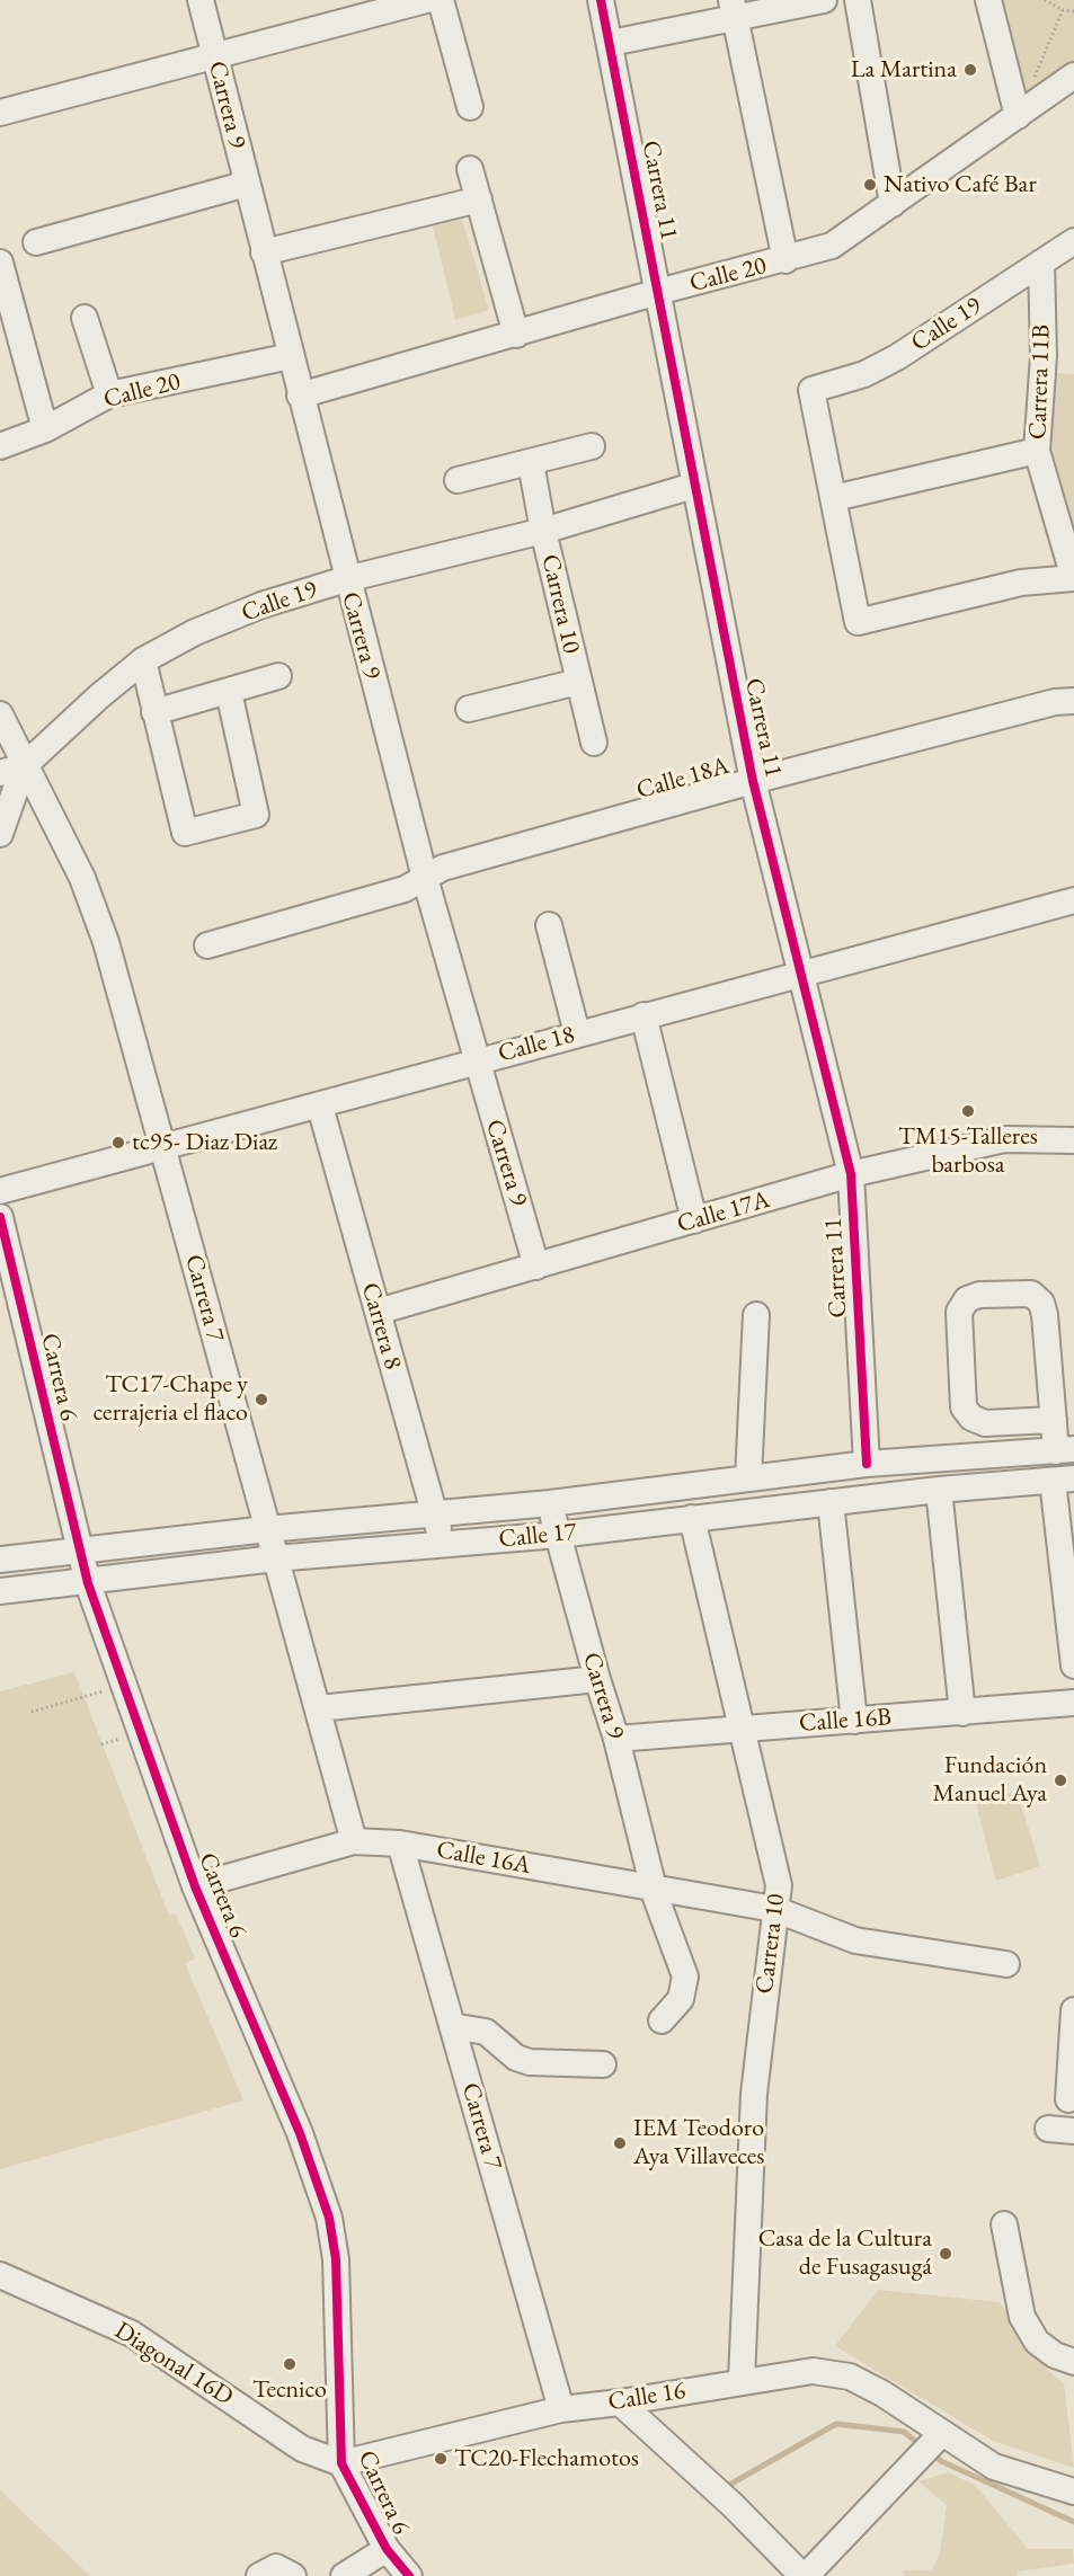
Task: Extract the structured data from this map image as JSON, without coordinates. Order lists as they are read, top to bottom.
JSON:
{
  "streets": {
    "street": [
      "Carrera 9",
      "Carrera 11",
      "Calle 20",
      "Calle 19",
      "Carrera 11B",
      "Carrera 10",
      "Calle 18A",
      "Calle 18",
      "Calle 17A",
      "Carrera 7",
      "Carrera 8",
      "Carrera 6",
      "Calle 17",
      "Calle 16B",
      "Calle 16A",
      "Diagonal 16D",
      "Calle 16"
    ]
  },
  "crossings": [
    ["Carrera 9", "Calle 20"],
    ["Carrera 9", "Calle 19"],
    ["Carrera 9", "Calle 18A"],
    ["Carrera 9", "Calle 18"],
    ["Carrera 9", "Calle 17A"],
    ["Carrera 9", "Calle 17"],
    ["Carrera 9", "Calle 16B"],
    ["Carrera 9", "Calle 16A"],
    ["Carrera 11", "Calle 20"],
    ["Carrera 11", "Calle 19"],
    ["Carrera 11", "Calle 18A"],
    ["Carrera 11", "Calle 18"],
    ["Carrera 11", "Calle 17A"],
    ["Carrera 11", "Calle 17"],
    ["Calle 19", "Carrera 11B"],
    ["Calle 19", "Carrera 10"],
    ["Calle 19", "Carrera 7"],
    ["Carrera 10", "Calle 17"],
    ["Carrera 10", "Calle 16B"],
    ["Carrera 10", "Calle 16A"],
    ["Carrera 10", "Calle 16"],
    ["Calle 18", "Carrera 7"],
    ["Calle 18", "Carrera 8"],
    ["Calle 17A", "Carrera 8"],
    ["Carrera 7", "Calle 17"],
    ["Carrera 7", "Calle 16A"],
    ["Carrera 7", "Calle 16"],
    ["Carrera 8", "Calle 17"],
    ["Carrera 6", "Calle 17"],
    ["Carrera 6", "Calle 16A"],
    ["Carrera 6", "Diagonal 16D"],
    ["Carrera 6", "Calle 16"],
    ["Diagonal 16D", "Calle 16"]
  ],
  "places": [
    "La Martina",
    "Nativo Café Bar",
    "TM15-Talleres barbosa",
    "tc95- Diaz Diaz",
    "TC17-Chape y cerrajeria el flaco",
    "Fundación Manuel Aya",
    "IEM Teodoro Aya Villaveces",
    "Casa de la Cultura de Fusagasugá",
    "Tecnico",
    "TC20-Flechamotos"
  ]
}
